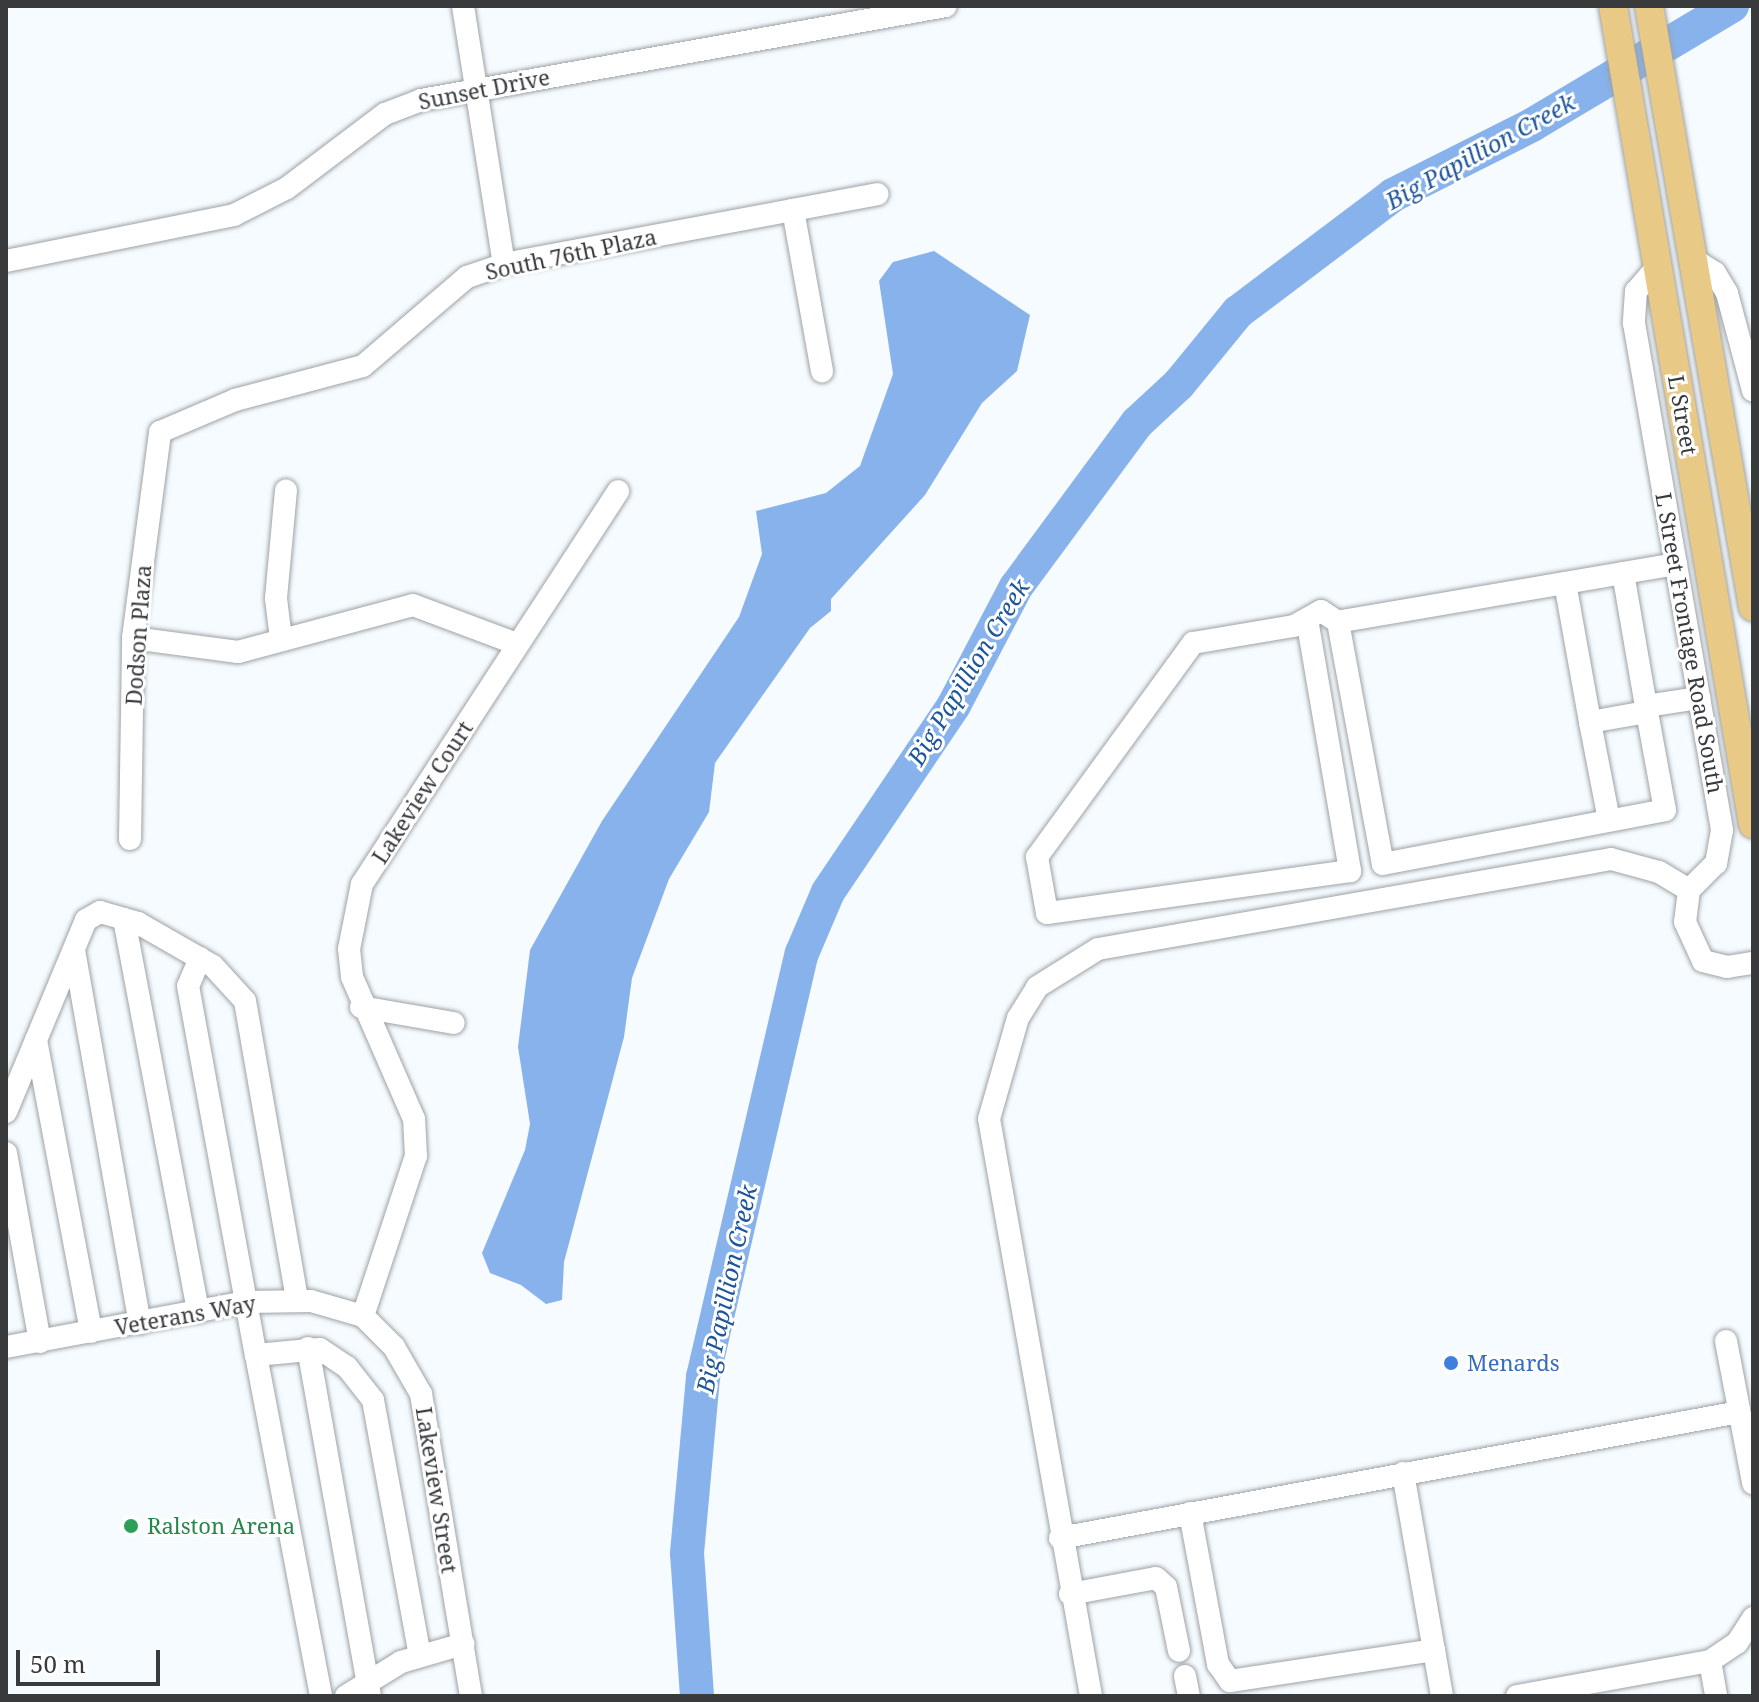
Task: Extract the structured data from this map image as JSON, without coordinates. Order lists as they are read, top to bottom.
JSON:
{
  "streets": {
    "main road": ["L Street"],
    "street": [
      "Sunset Drive",
      "South 76th Plaza",
      "Dodson Plaza",
      "L Street Frontage Road South",
      "Lakeview Court",
      "Veterans Way",
      "Lakeview Street"
    ]
  },
  "crossings": [
    ["South 76th Plaza", "Dodson Plaza"],
    ["L Street", "L Street Frontage Road South"],
    ["Lakeview Court", "Veterans Way"],
    ["Lakeview Court", "Lakeview Street"],
    ["Veterans Way", "Lakeview Street"]
  ],
  "water": ["Big Papillion Creek"],
  "places": ["Menards", "Ralston Arena"],
  "scale_bar": "50 m"
}
